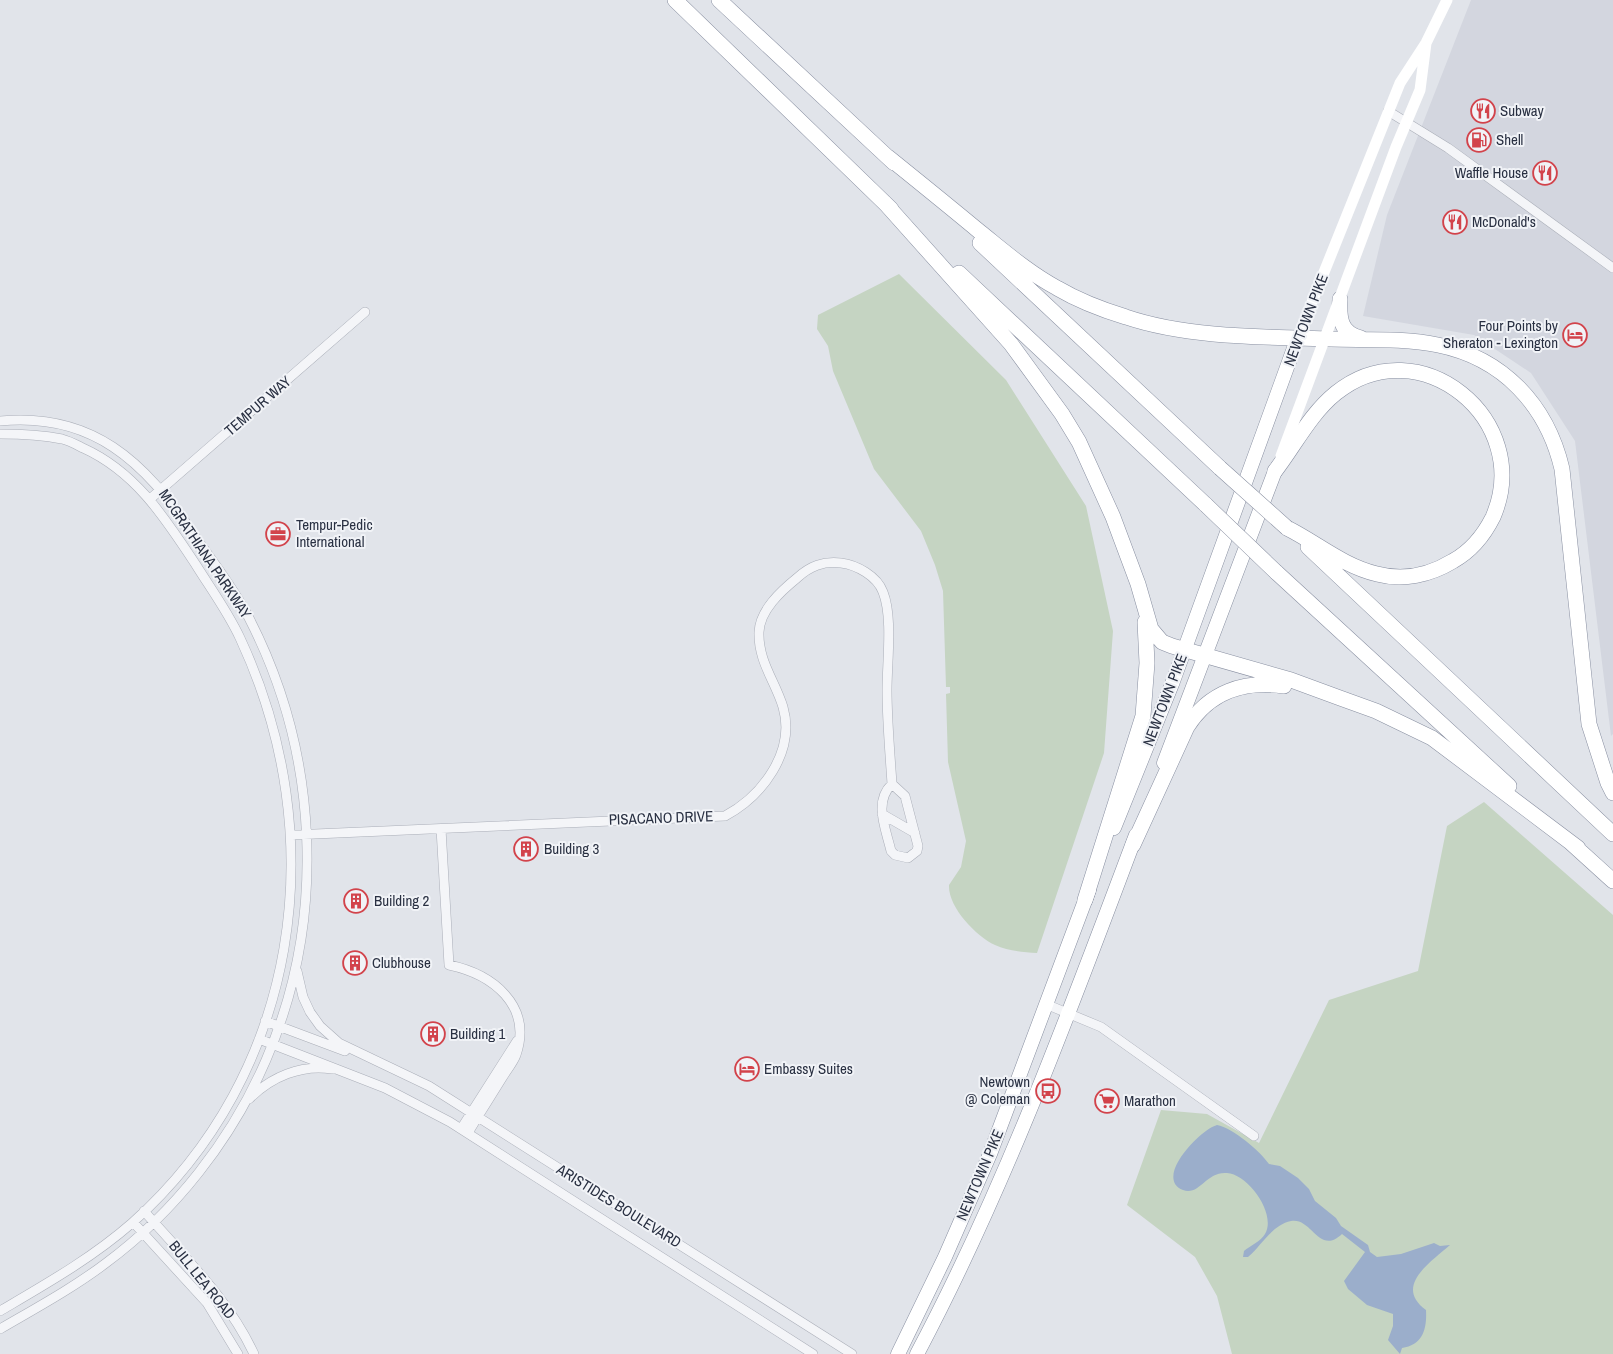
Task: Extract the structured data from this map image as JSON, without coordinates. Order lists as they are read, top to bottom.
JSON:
{
  "streets": {
    "highway": ["NEWTOWN PIKE"],
    "street": [
      "TEMPUR WAY",
      "MCGRATHIANA PARKWAY",
      "PISACANO DRIVE",
      "ARISTIDES BOULEVARD",
      "BULL LEA ROAD"
    ]
  },
  "crossings": [
    ["TEMPUR WAY", "MCGRATHIANA PARKWAY"],
    ["MCGRATHIANA PARKWAY", "PISACANO DRIVE"],
    ["MCGRATHIANA PARKWAY", "ARISTIDES BOULEVARD"],
    ["MCGRATHIANA PARKWAY", "BULL LEA ROAD"]
  ],
  "places": {
    "restaurant": ["Subway", "Waffle House", "McDonald's"],
    "fuel station": ["Shell"],
    "hotel": ["Four Points by Sheraton - Lexington", "Embassy Suites"],
    "office": ["Tempur-Pedic International"],
    "building": [
      "Building 3",
      "Building 2",
      "Clubhouse",
      "Building 1"
    ],
    "bus stop": ["Newtown @ Coleman"],
    "supermarket": ["Marathon"]
  }
}
